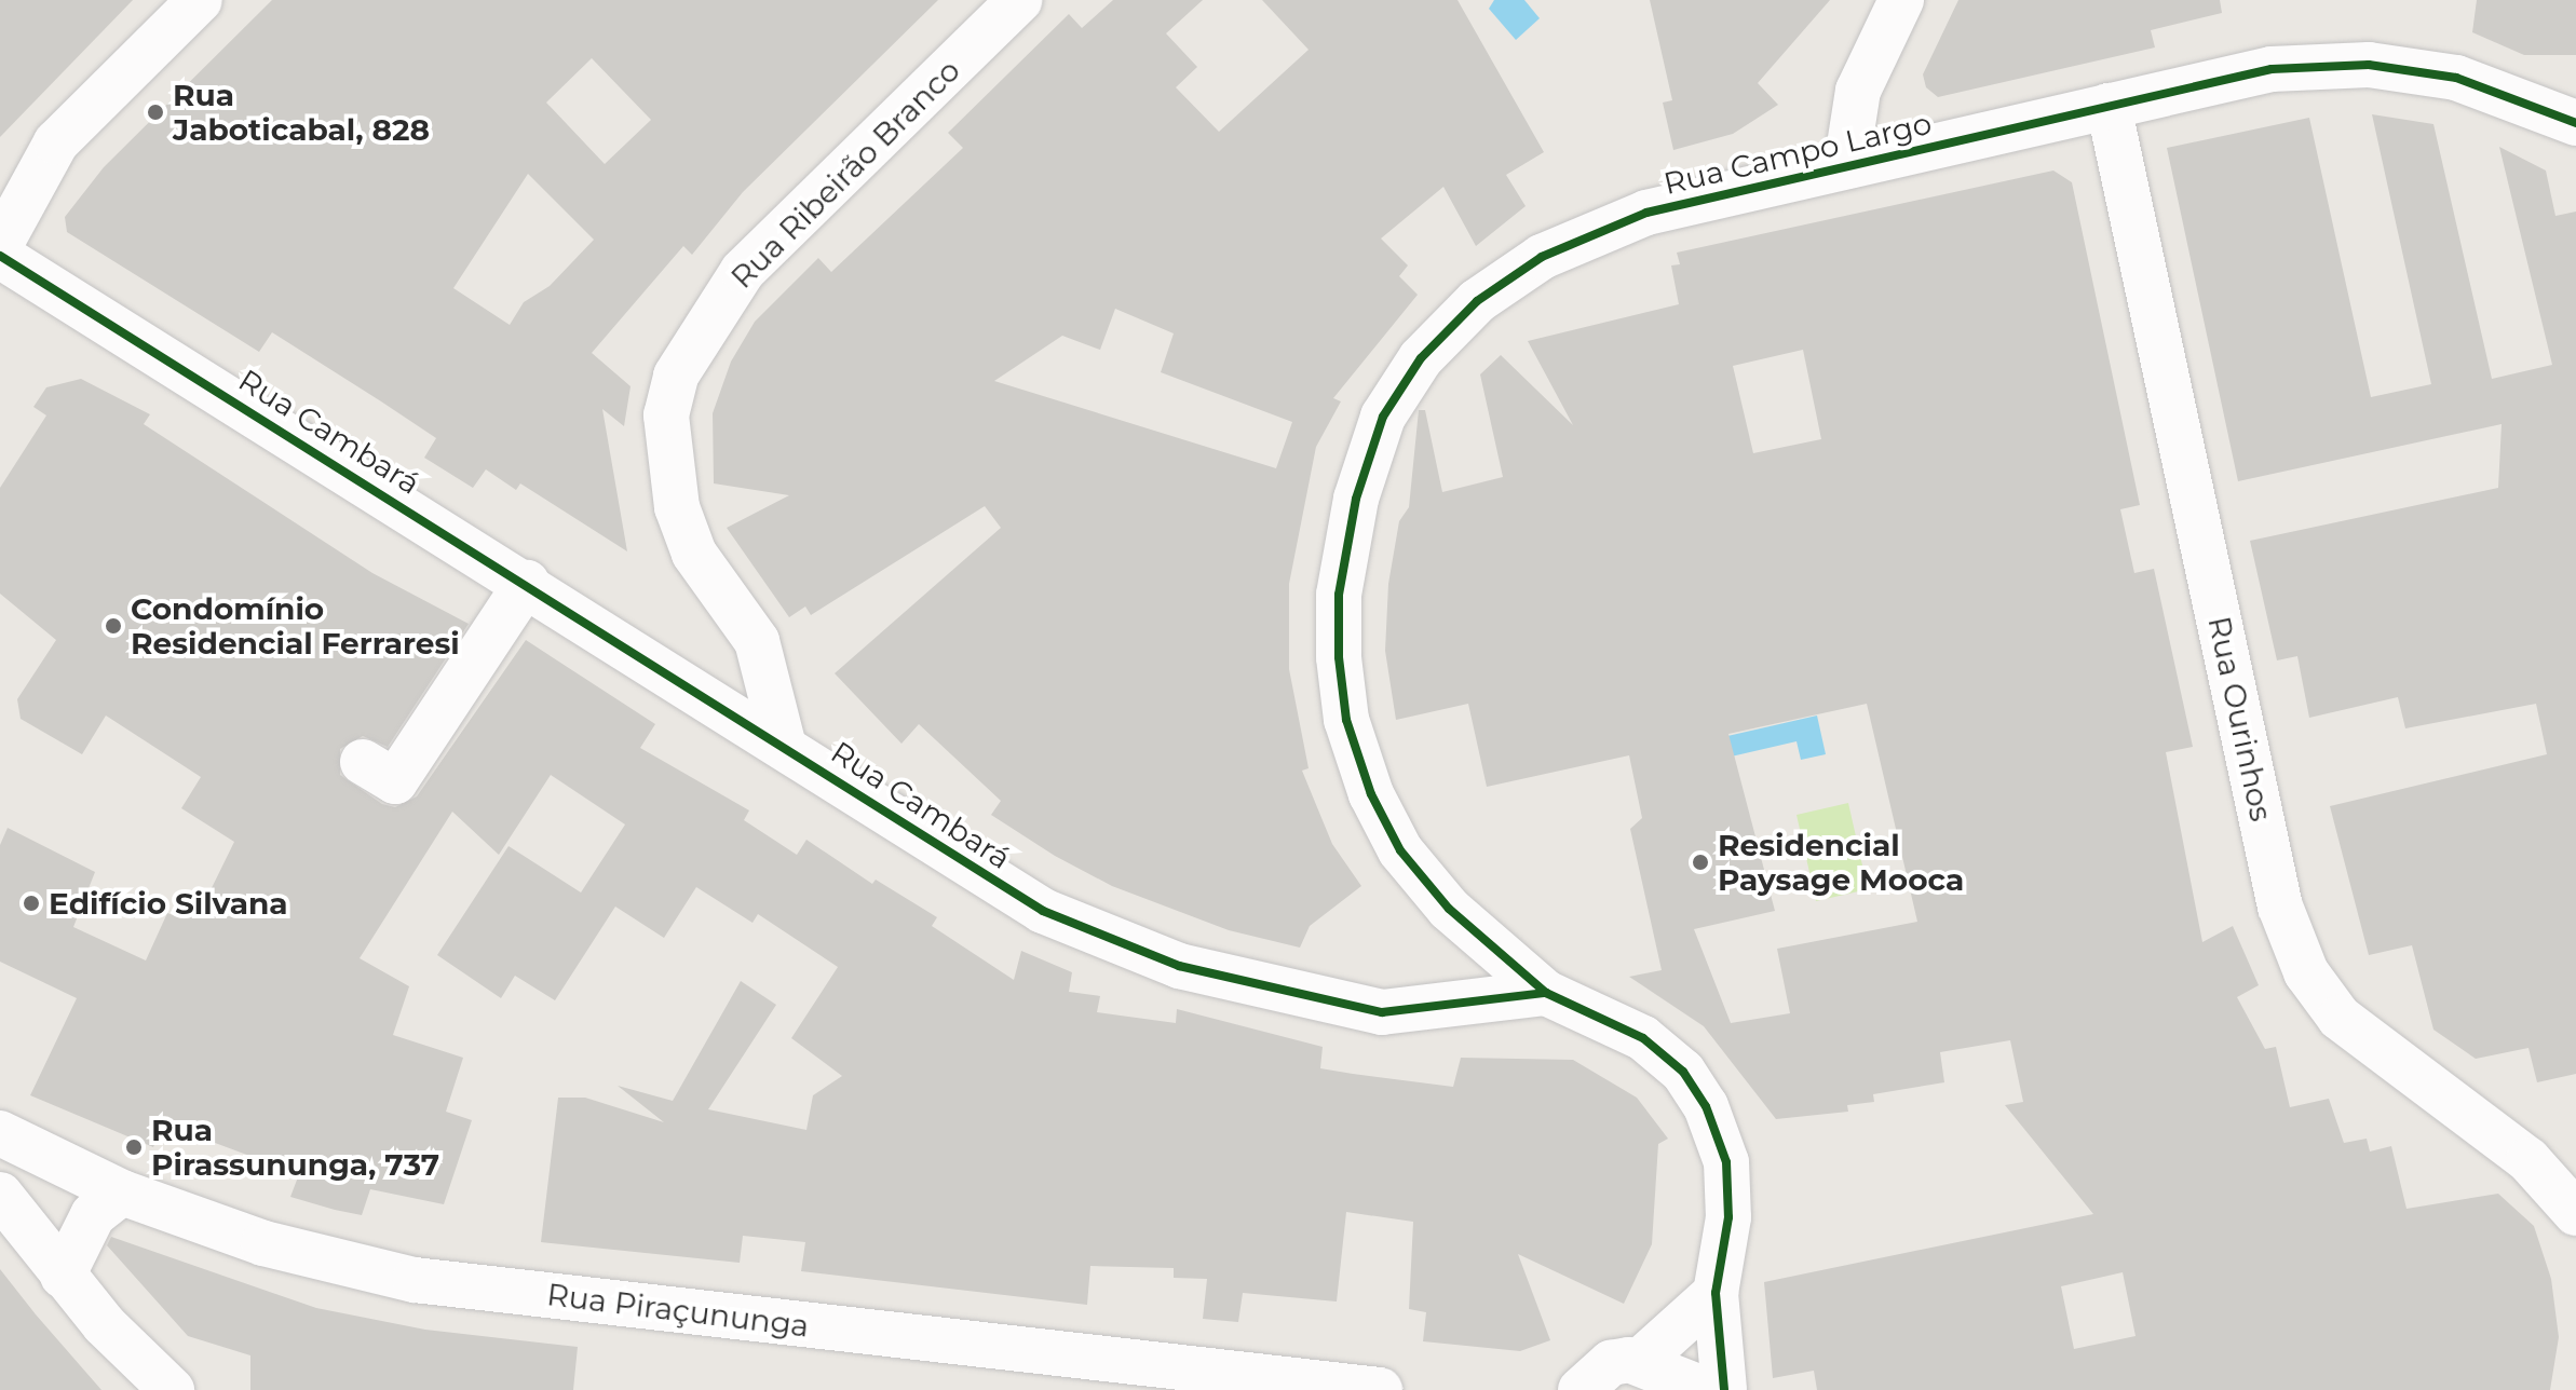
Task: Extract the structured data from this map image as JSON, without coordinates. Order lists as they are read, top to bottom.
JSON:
{
  "streets": {
    "street": [
      "Rua Campo Largo",
      "Rua Ribeirão Branco",
      "Rua Cambará",
      "Rua Ourinhos",
      "Rua Piraçununga"
    ]
  },
  "crossings": [
    ["Rua Campo Largo", "Rua Cambará"],
    ["Rua Campo Largo", "Rua Ourinhos"],
    ["Rua Ribeirão Branco", "Rua Cambará"]
  ],
  "places": [
    "Rua Jaboticabal, 828",
    "Condomínio Residencial Ferraresi",
    "Residencial Paysage Mooca",
    "Edifício Silvana",
    "Rua Pirassununga, 737"
  ]
}
